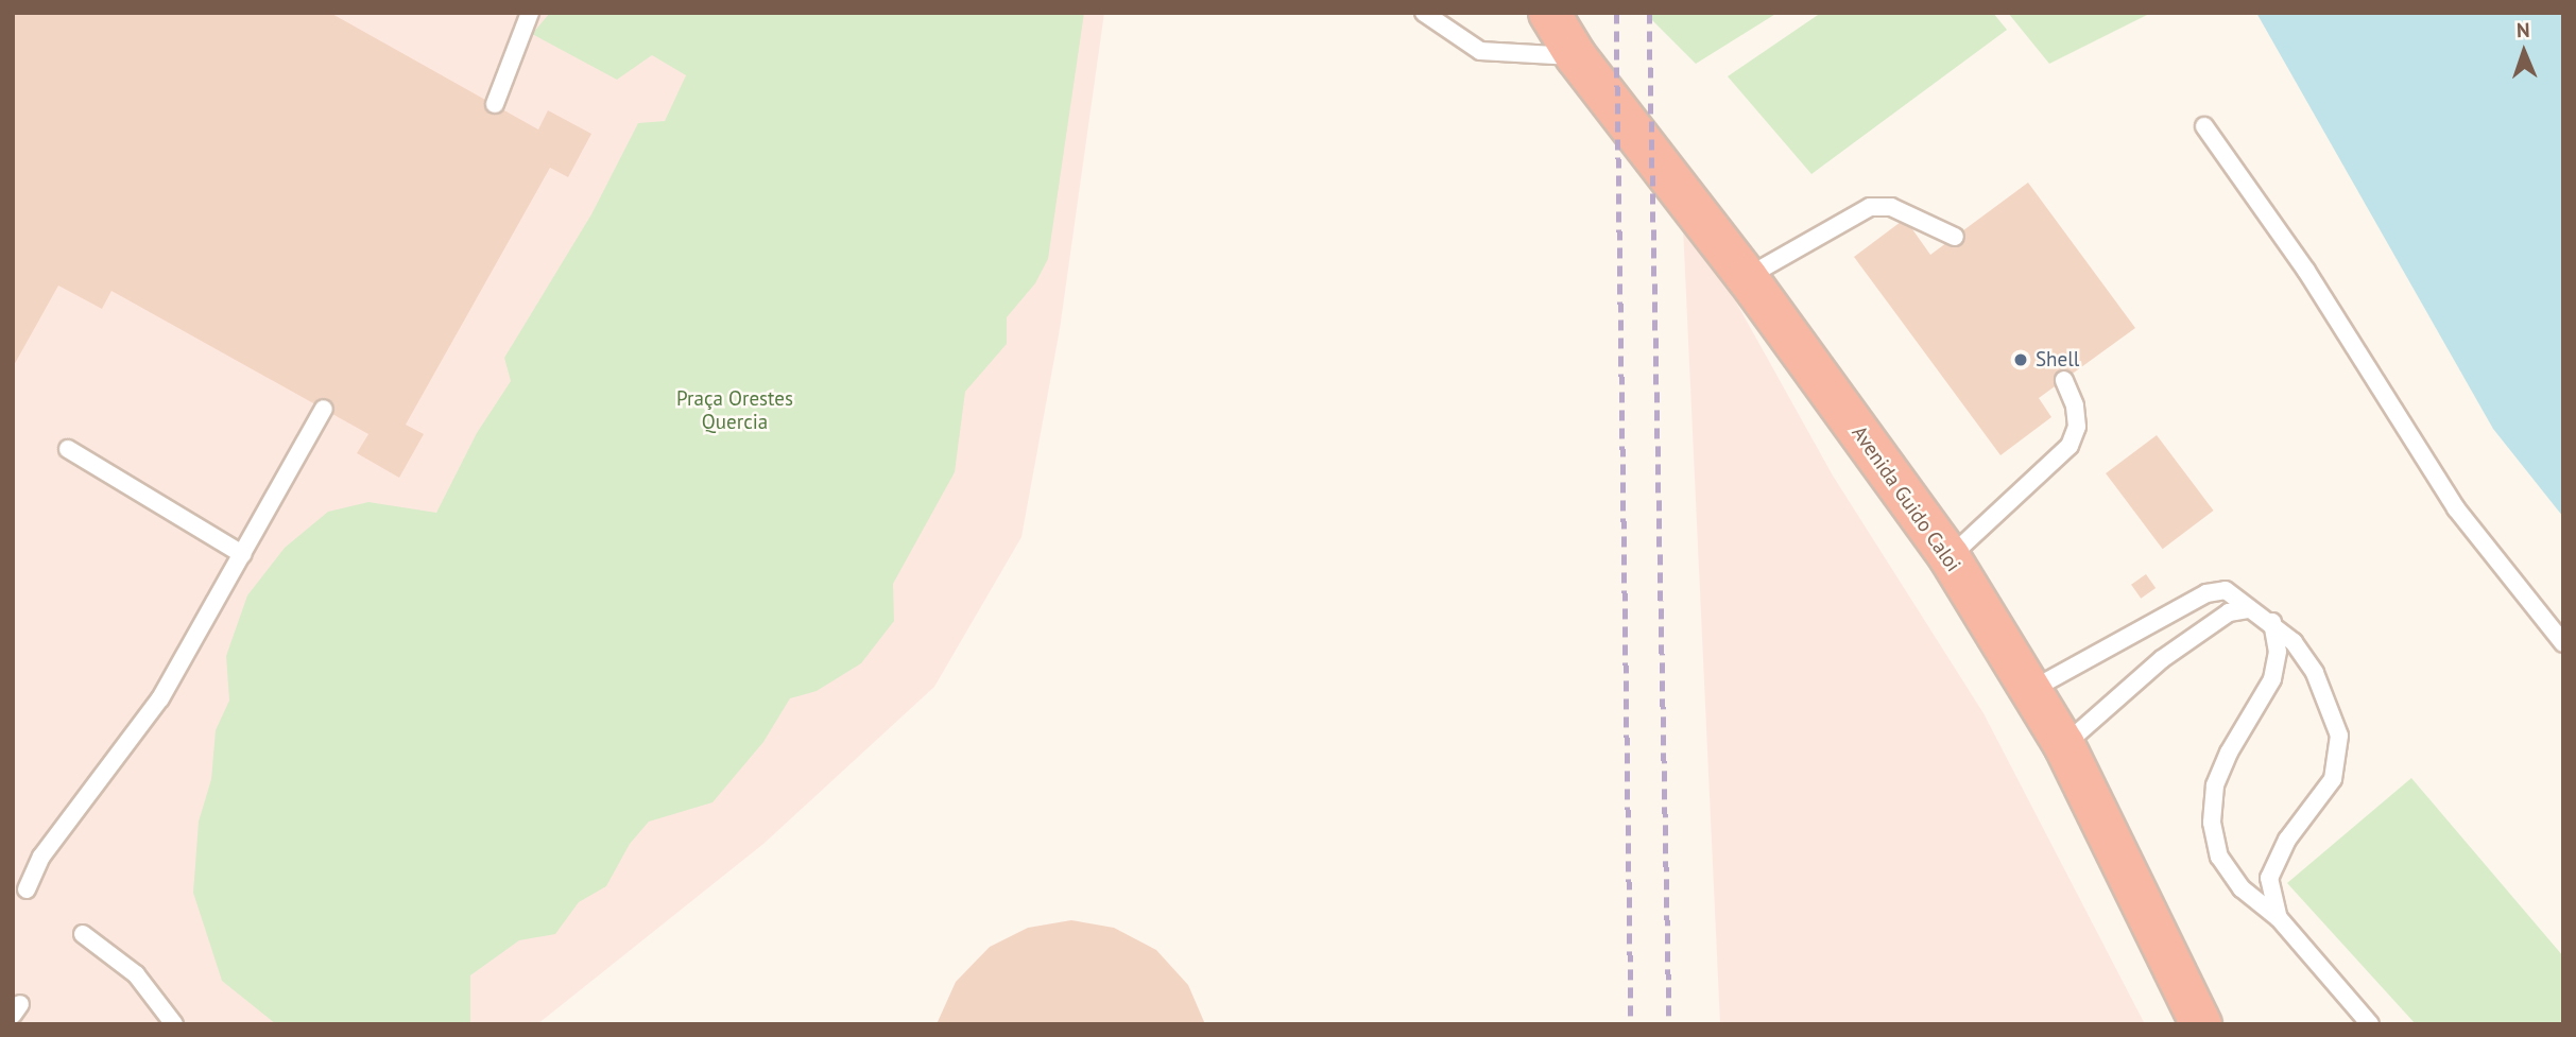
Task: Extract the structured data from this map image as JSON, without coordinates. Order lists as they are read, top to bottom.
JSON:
{
  "streets": {
    "highway": ["Avenida Guido Caloi"]
  },
  "parks": ["Praça Orestes Quercia"],
  "places": ["Shell"],
  "north": "top"
}
